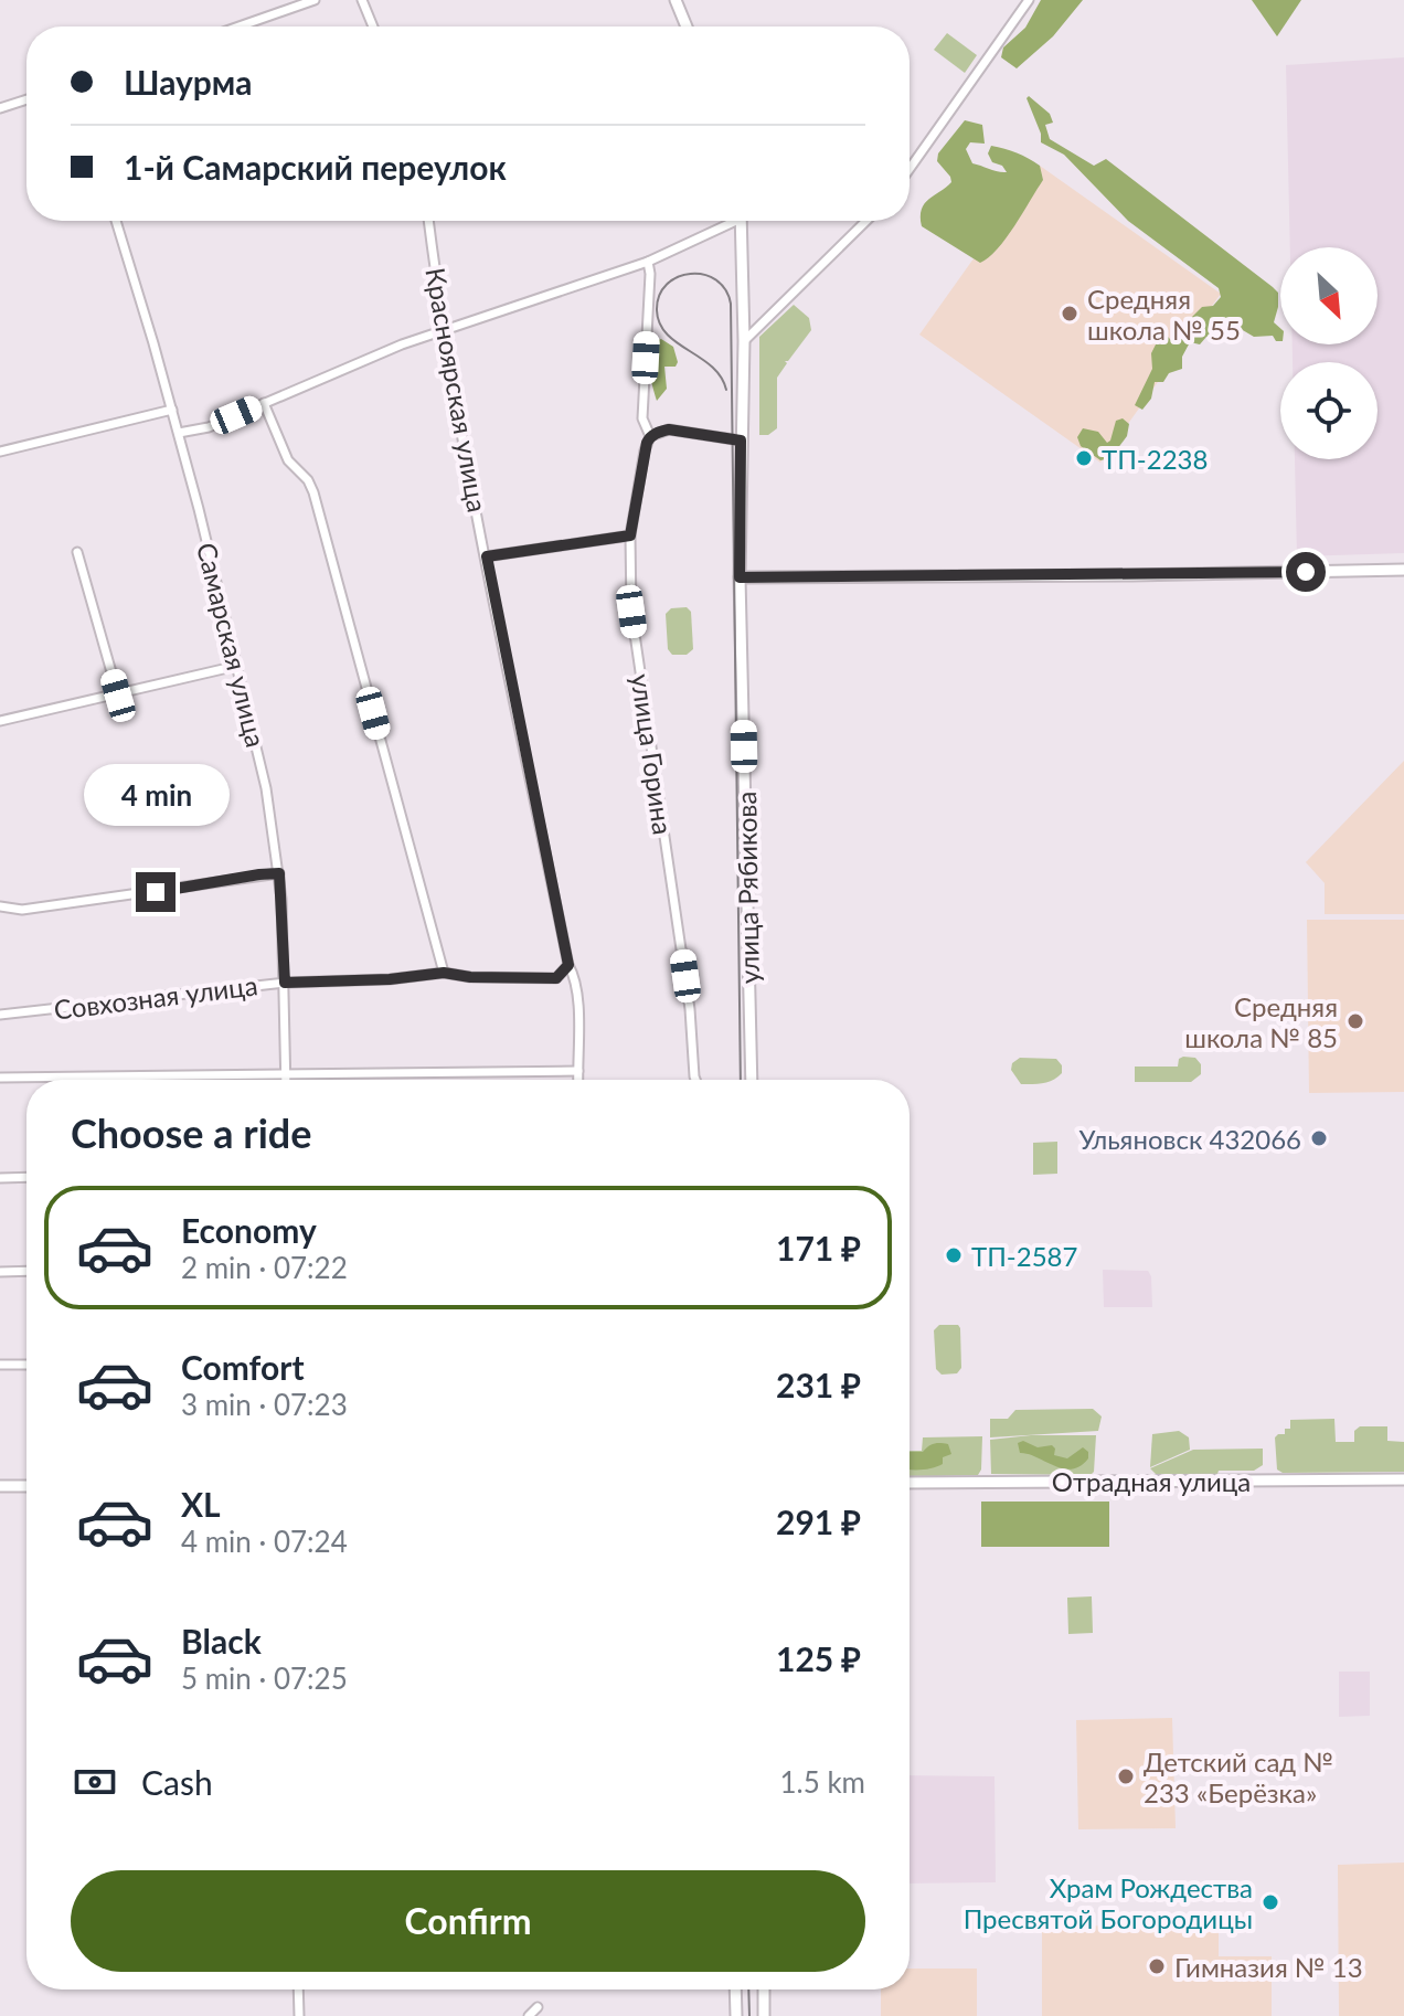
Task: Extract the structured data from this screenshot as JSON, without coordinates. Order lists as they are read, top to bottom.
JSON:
{
  "streets": {
    "street": [
      "Красноярская улица",
      "Самарская улица",
      "улица Горина",
      "улица Рябикова",
      "Совхозная улица",
      "Отрадная улица"
    ]
  },
  "crossings": [
    ["Самарская улица", "Совхозная улица"]
  ],
  "places": [
    "Средняя школа № 55",
    "ТП-2238",
    "Средняя школа № 85",
    "Ульяновск 432066",
    "ТП-2587",
    "Детский сад № 233 «Берёзка»",
    "Храм Рождества Пресвятой Богородицы",
    "Гимназия № 13"
  ],
  "north": "bottom right",
  "page": {
    "banner": ["Шаурма", "1-й Самарский переулок"],
    "bubble": "4 min",
    "heading": "Choose a ride",
    "list": [
      {
        "name": "Economy",
        "note": "2 min · 07:22",
        "value": "171 ₽"
      },
      {
        "name": "Comfort",
        "note": "3 min · 07:23",
        "value": "231 ₽"
      },
      {
        "name": "XL",
        "note": "4 min · 07:24",
        "value": "291 ₽"
      },
      {
        "name": "Black",
        "note": "5 min · 07:25",
        "value": "125 ₽"
      }
    ],
    "pay": ["Cash", "1.5 km"],
    "buttons": "Confirm"
  }
}
